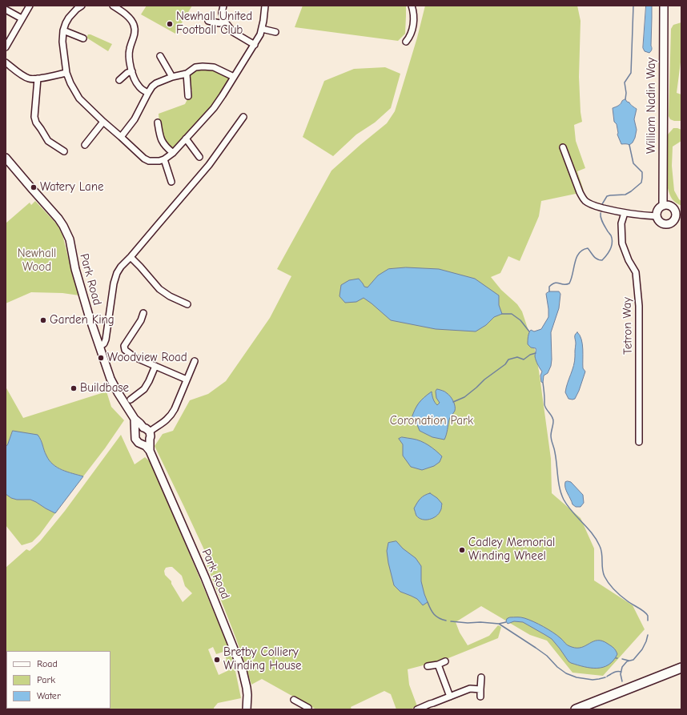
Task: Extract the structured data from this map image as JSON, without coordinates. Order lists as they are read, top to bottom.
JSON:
{
  "streets": {
    "main road": ["William Nadin Way", "Park Road"],
    "street": ["Tetron Way"]
  },
  "parks": ["Newhall Wood", "Coronation Park"],
  "places": [
    "Newhall United Football Club",
    "Watery Lane",
    "Garden King",
    "Woodview Road",
    "Buildbase",
    "Cadley Memorial Winding Wheel",
    "Bretby Colliery Winding House"
  ],
  "legend": ["Road", "Park", "Water"]
}
